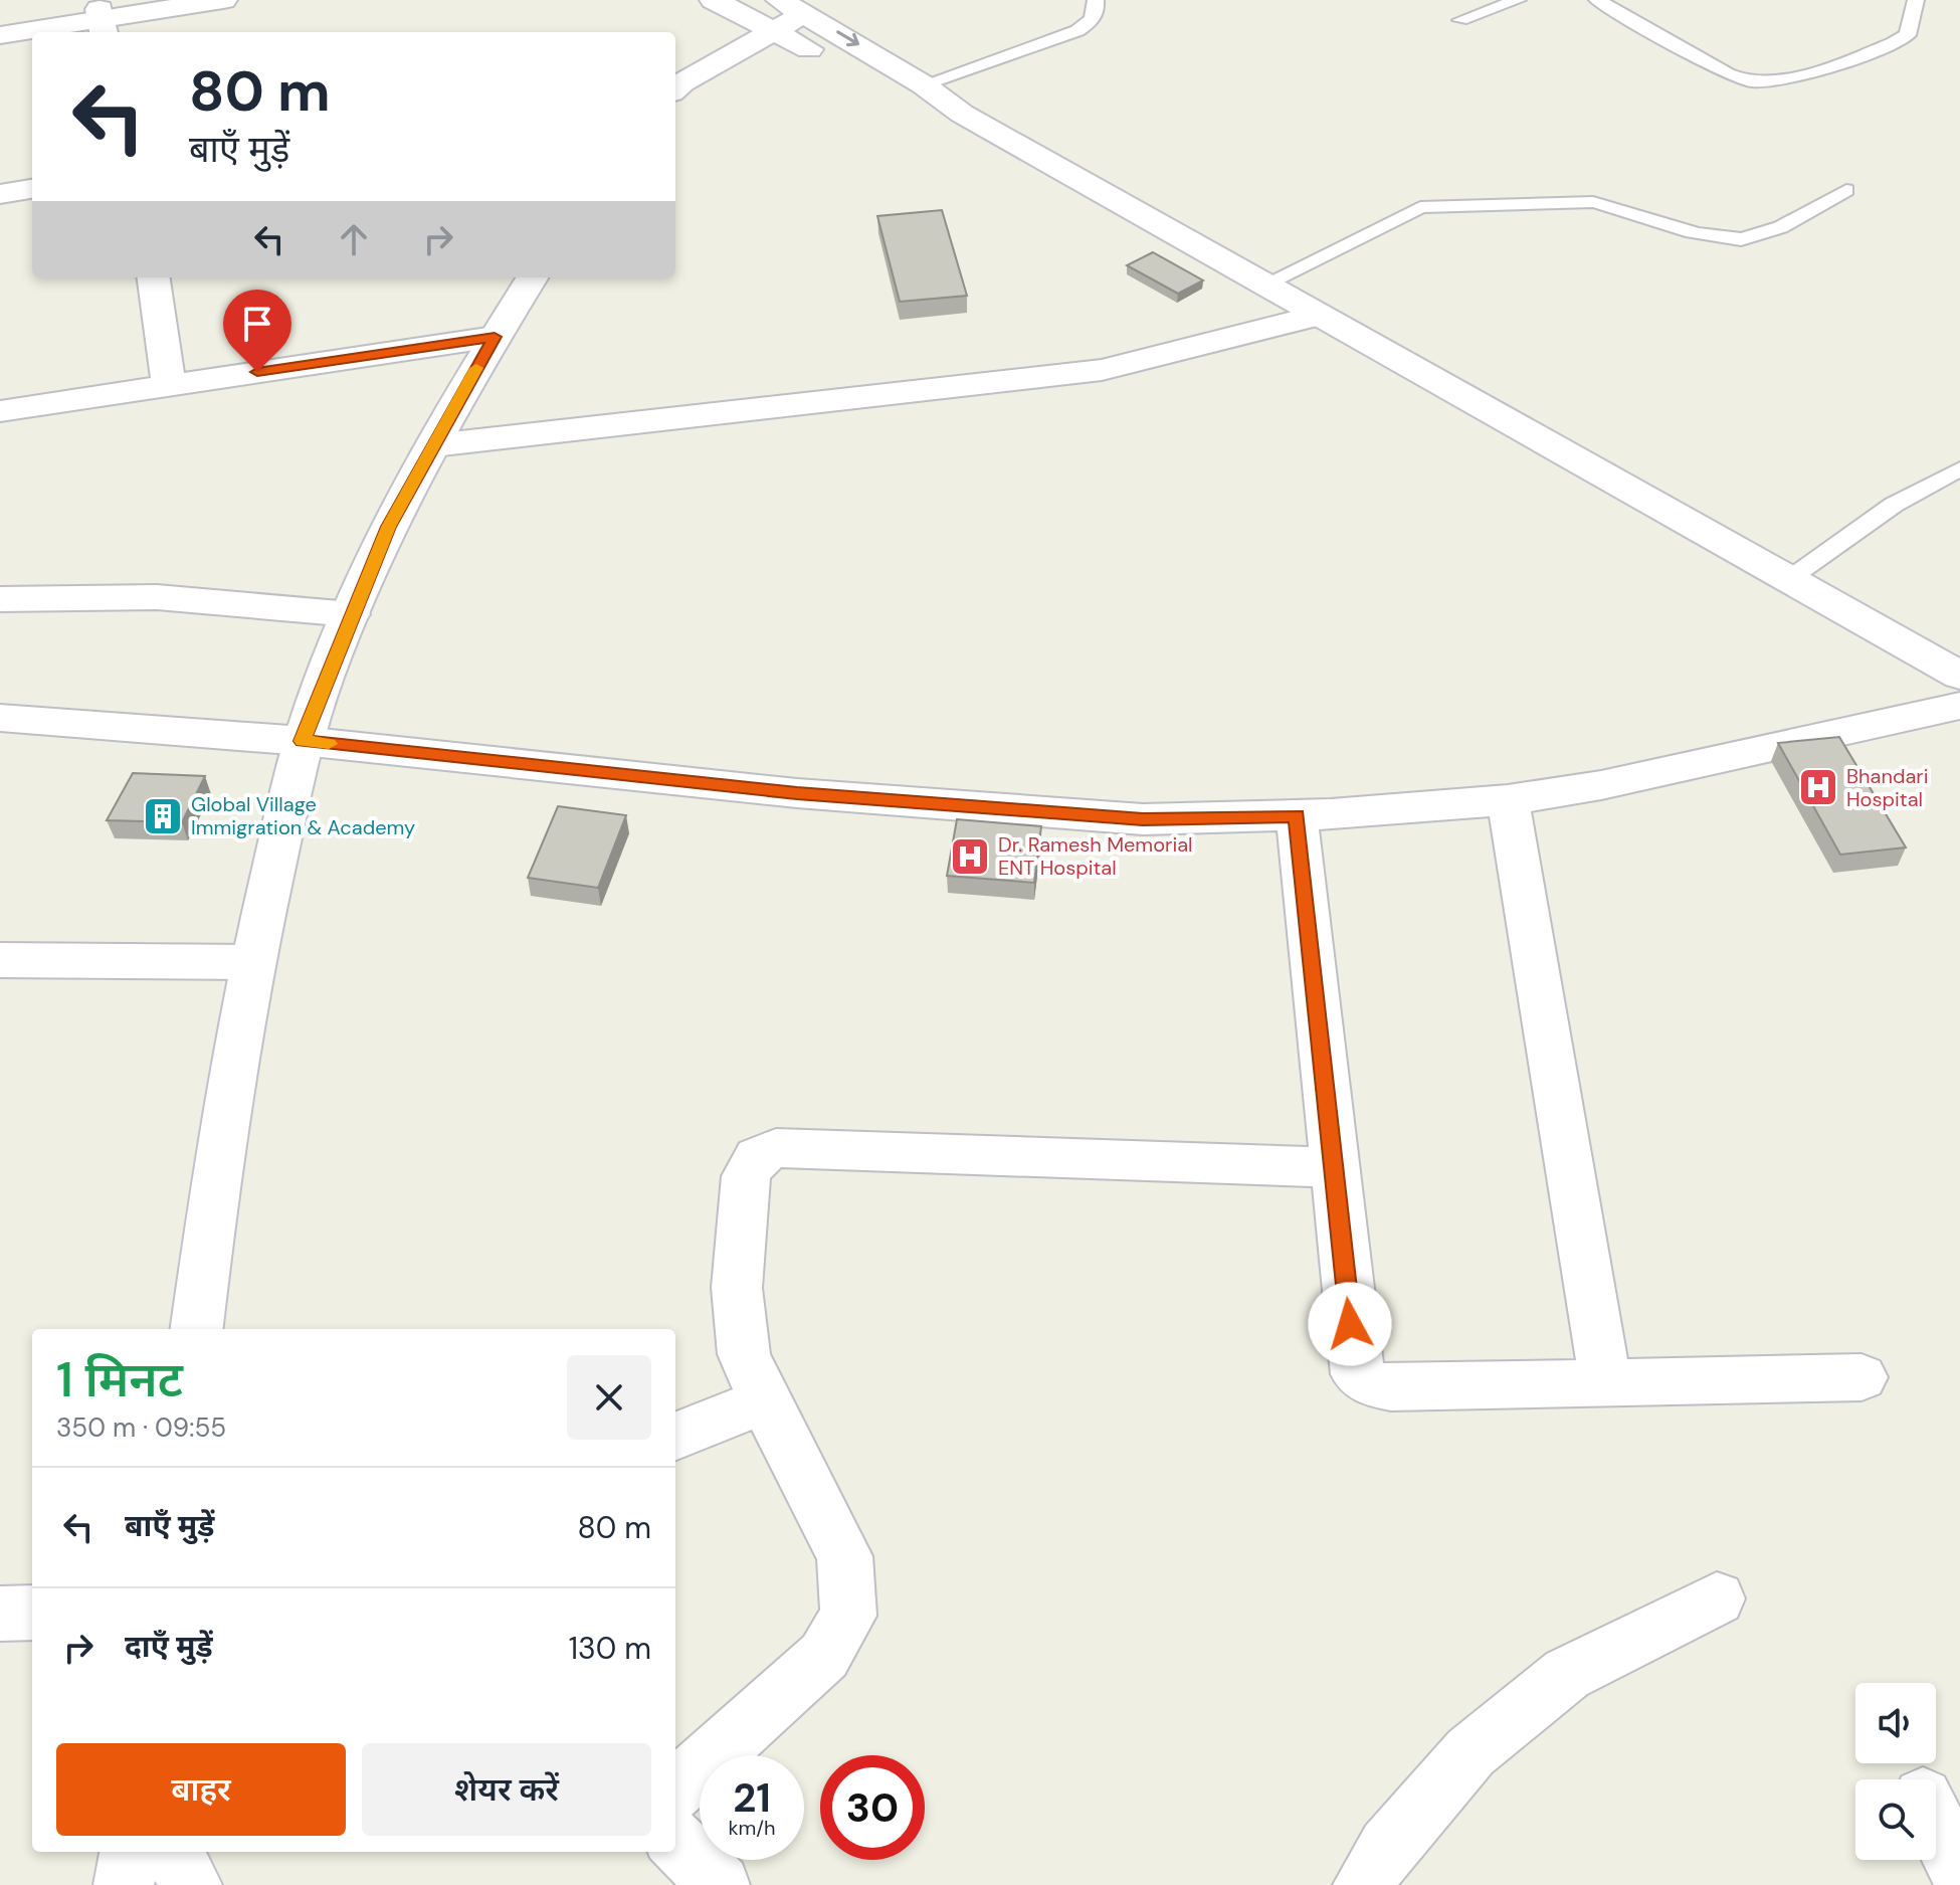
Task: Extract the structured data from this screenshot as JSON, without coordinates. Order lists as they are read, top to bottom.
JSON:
{
  "places": {
    "hospital": ["Bhandari Hospital", "Dr. Ramesh Memorial ENT Hospital"],
    "building": ["Global Village Immigration & Academy"]
  },
  "page": {
    "turn": ["80 m", "बाएँ मुड़ें"],
    "heading": ["1 मिनट", "350 m · 09:55"],
    "list": [
      {
        "name": "बाएँ मुड़ें",
        "value": "80 m"
      },
      {
        "name": "दाएँ मुड़ें",
        "value": "130 m"
      }
    ],
    "buttons": ["बाहर", "शेयर करें"],
    "speed": "21 km/h",
    "limit": "30"
  }
}
